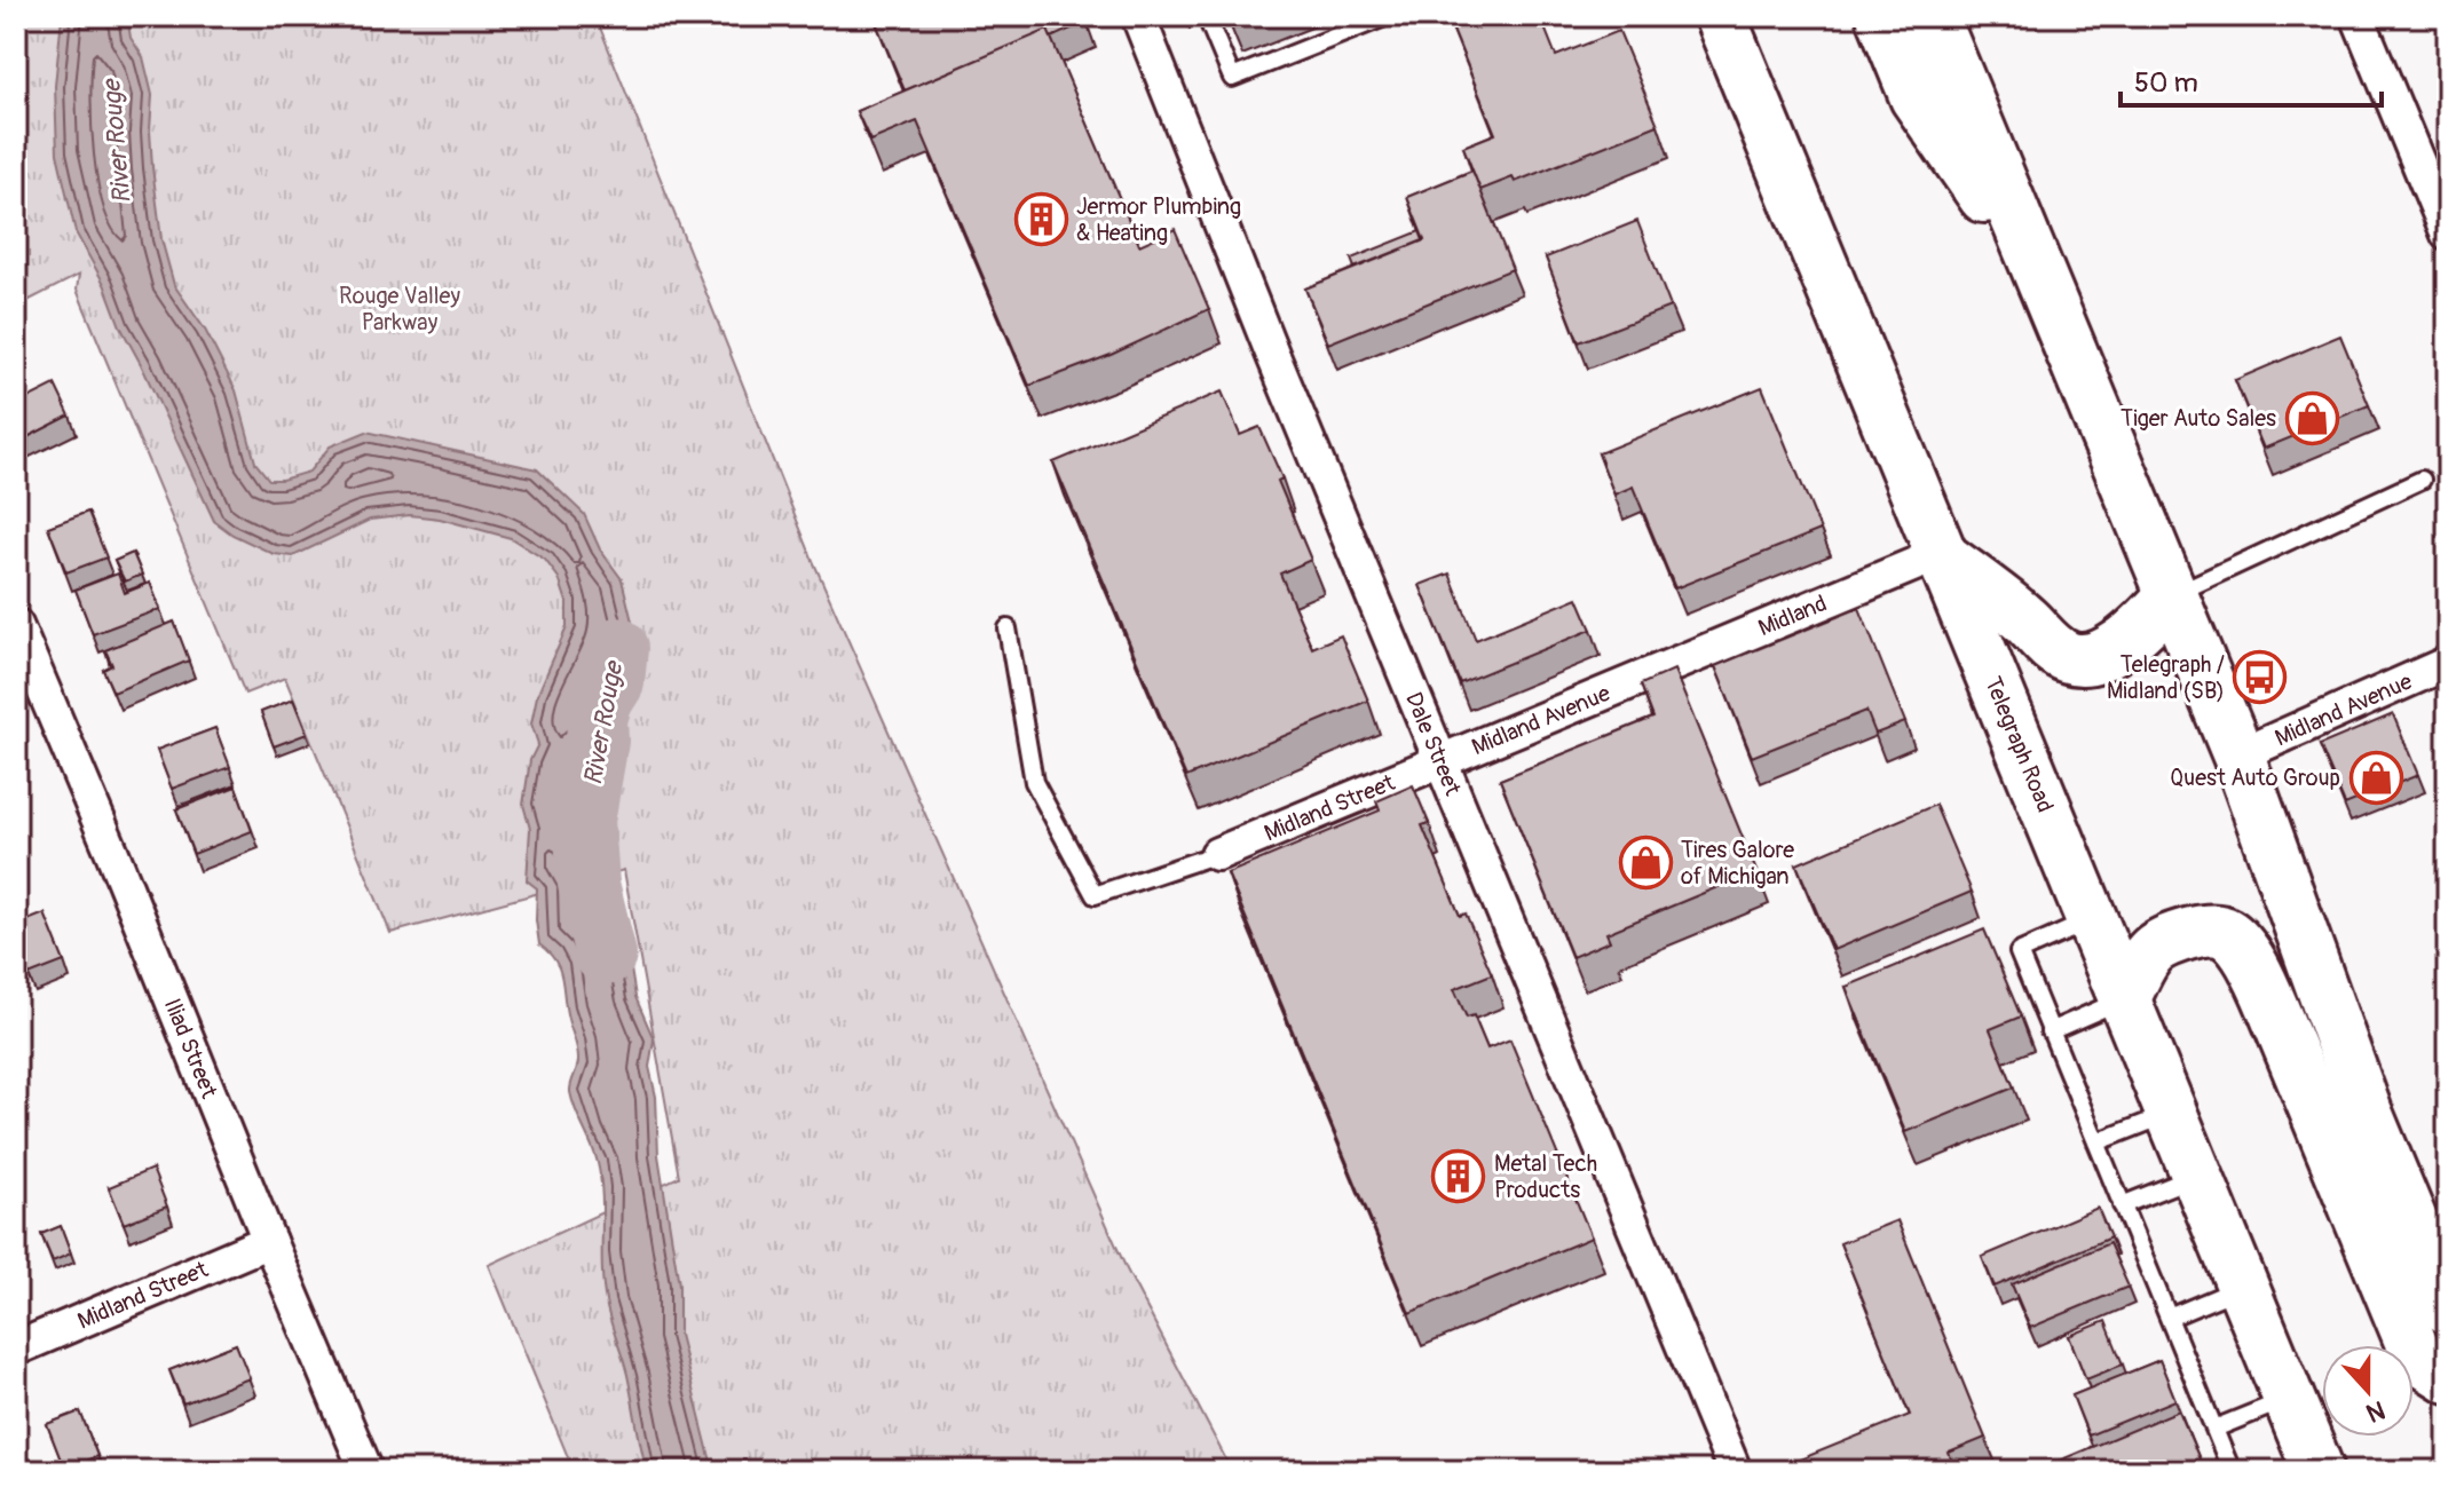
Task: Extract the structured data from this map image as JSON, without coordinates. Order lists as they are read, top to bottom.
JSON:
{
  "streets": {
    "main road": ["Telegraph Road"],
    "street": [
      "Midland",
      "Midland Avenue",
      "Dale Street",
      "Midland Street",
      "Iliad Street"
    ]
  },
  "crossings": [
    ["Midland", "Midland Avenue"],
    ["Midland", "Telegraph Road"],
    ["Midland Avenue", "Dale Street"],
    ["Midland Avenue", "Midland Street"],
    ["Dale Street", "Midland Street"],
    ["Midland Street", "Iliad Street"]
  ],
  "water": ["River Rouge"],
  "parks": ["Rouge Valley Parkway"],
  "places": {
    "building": ["Jermor Plumbing & Heating", "Metal Tech Products"],
    "shop": ["Tiger Auto Sales", "Quest Auto Group", "Tires Galore of Michigan"],
    "bus stop": ["Telegraph / Midland (SB)"]
  },
  "scale_bar": "50 m",
  "north": "bottom"
}
